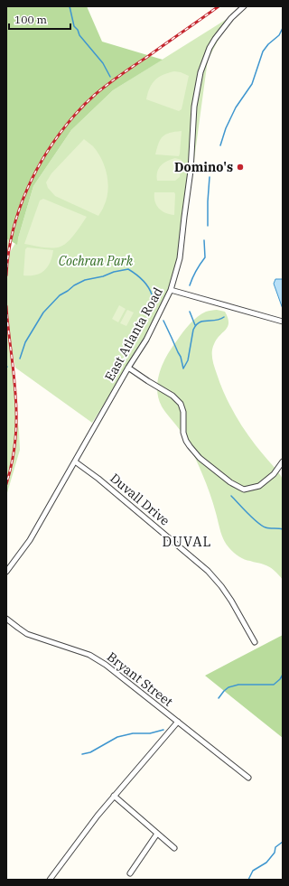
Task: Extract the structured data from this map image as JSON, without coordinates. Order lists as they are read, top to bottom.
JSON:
{
  "streets": {
    "street": ["East Atlanta Road", "Duvall Drive", "Bryant Street"]
  },
  "crossings": [
    ["East Atlanta Road", "Duvall Drive"]
  ],
  "districts": ["DUVAL"],
  "parks": ["Cochran Park"],
  "places": ["Domino's"],
  "scale_bar": "100 m"
}
